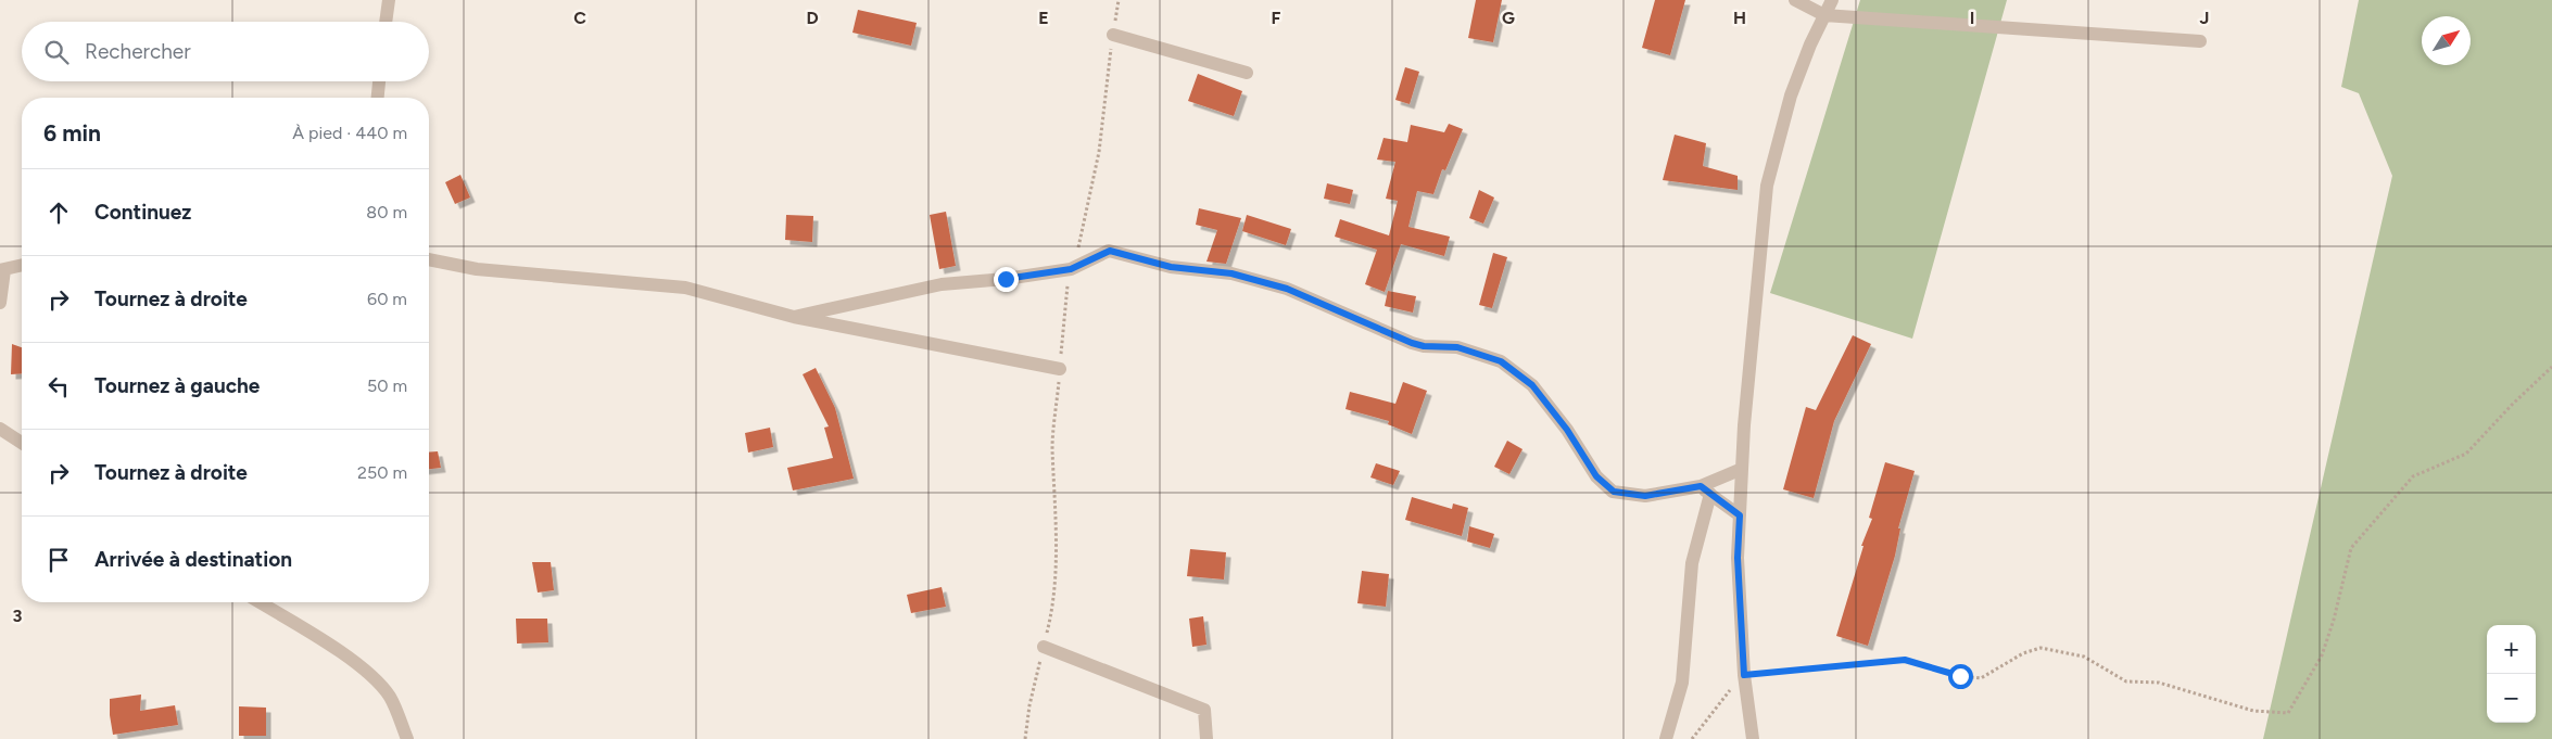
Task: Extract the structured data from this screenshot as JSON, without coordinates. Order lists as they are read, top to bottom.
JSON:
{
  "north": "top right",
  "page": {
    "search": "Rechercher",
    "heading": ["6 min", "À pied · 440 m"],
    "list": [
      ["Continuez", "80 m"],
      ["Tournez à droite", "60 m"],
      ["Tournez à gauche", "50 m"],
      ["Tournez à droite", "250 m"],
      "Arrivée à destination"
    ],
    "map_buttons": ["+", "−"]
  },
  "grid": {
    "columns": [
      "C",
      "D",
      "E",
      "F",
      "G",
      "H",
      "I",
      "J"
    ],
    "rows": ["3"]
  }
}
